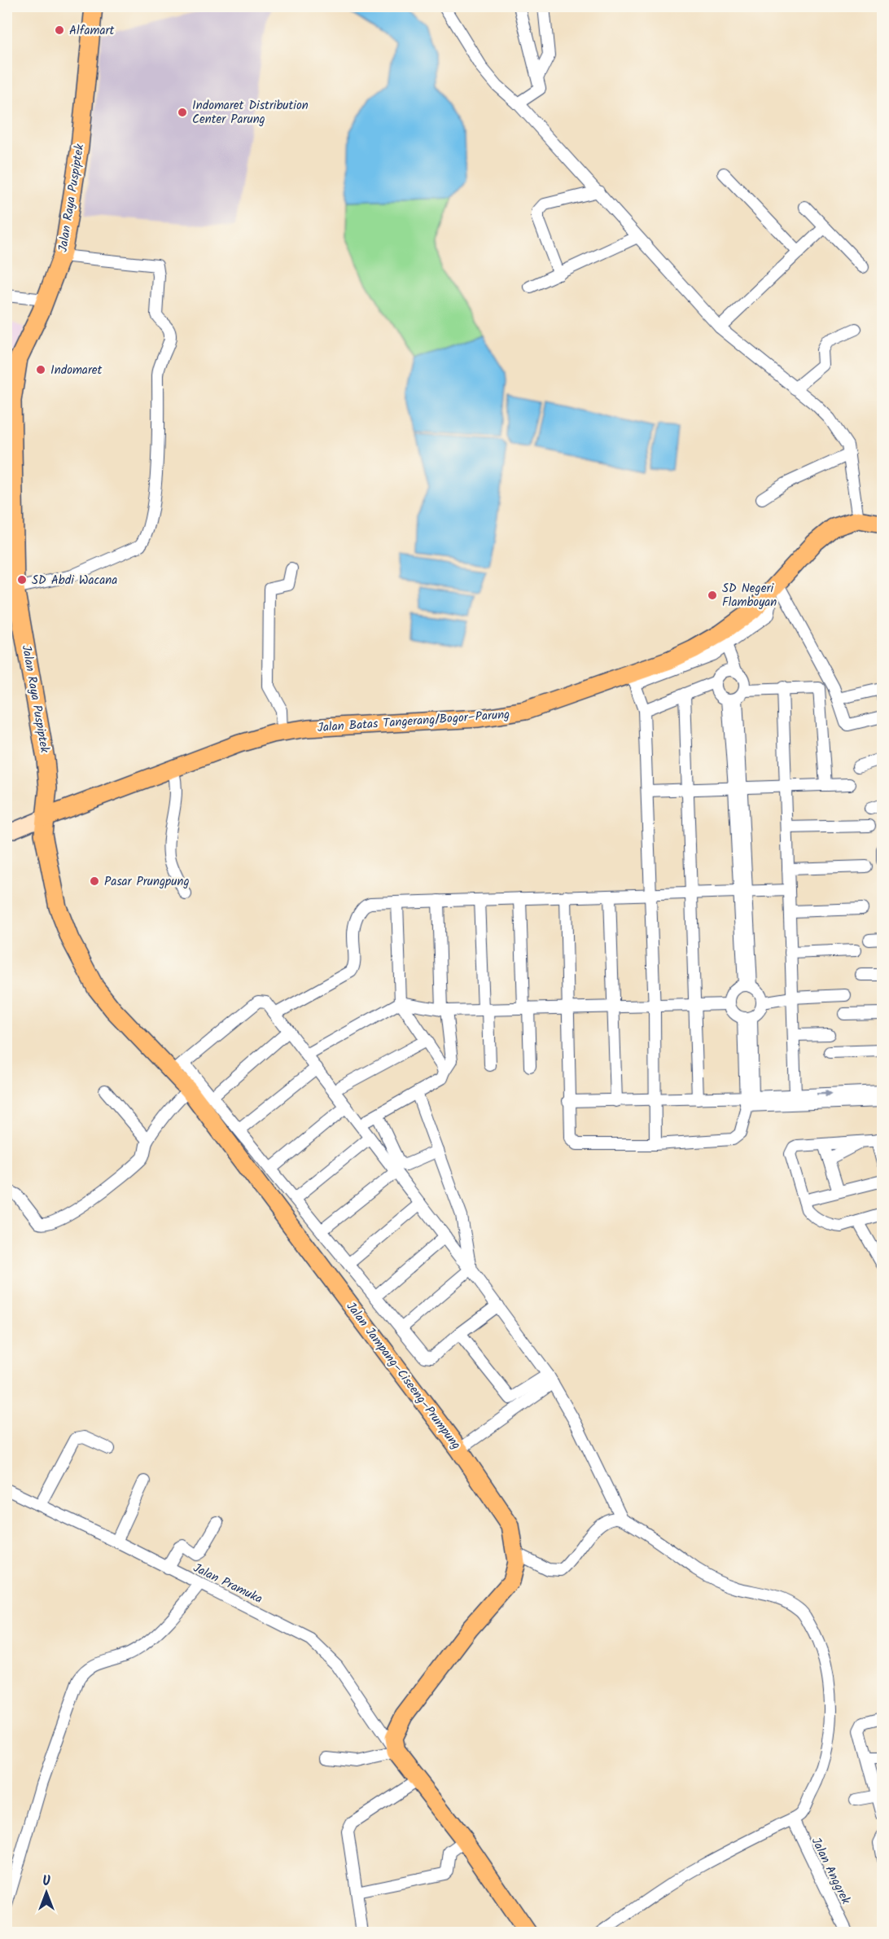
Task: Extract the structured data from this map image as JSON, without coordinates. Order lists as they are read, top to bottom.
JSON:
{
  "streets": {
    "main road": ["Jalan Raya Puspiptek", "Jalan Batas Tangerang/Bogor–Parung", "Jalan Jampang–Ciseeng–Prumpung"],
    "street": ["Jalan Pramuka", "Jalan Anggrek"]
  },
  "crossings": [
    ["Jalan Raya Puspiptek", "Jalan Batas Tangerang/Bogor–Parung"],
    ["Jalan Raya Puspiptek", "Jalan Jampang–Ciseeng–Prumpung"],
    ["Jalan Batas Tangerang/Bogor–Parung", "Jalan Jampang–Ciseeng–Prumpung"],
    ["Jalan Jampang–Ciseeng–Prumpung", "Jalan Pramuka"]
  ],
  "places": [
    "Alfamart",
    "Indomaret Distribution Center Parung",
    "Indomaret",
    "SD Abdi Wacana",
    "SD Negeri Flamboyan",
    "Pasar Prungpung"
  ],
  "north": "top"
}
